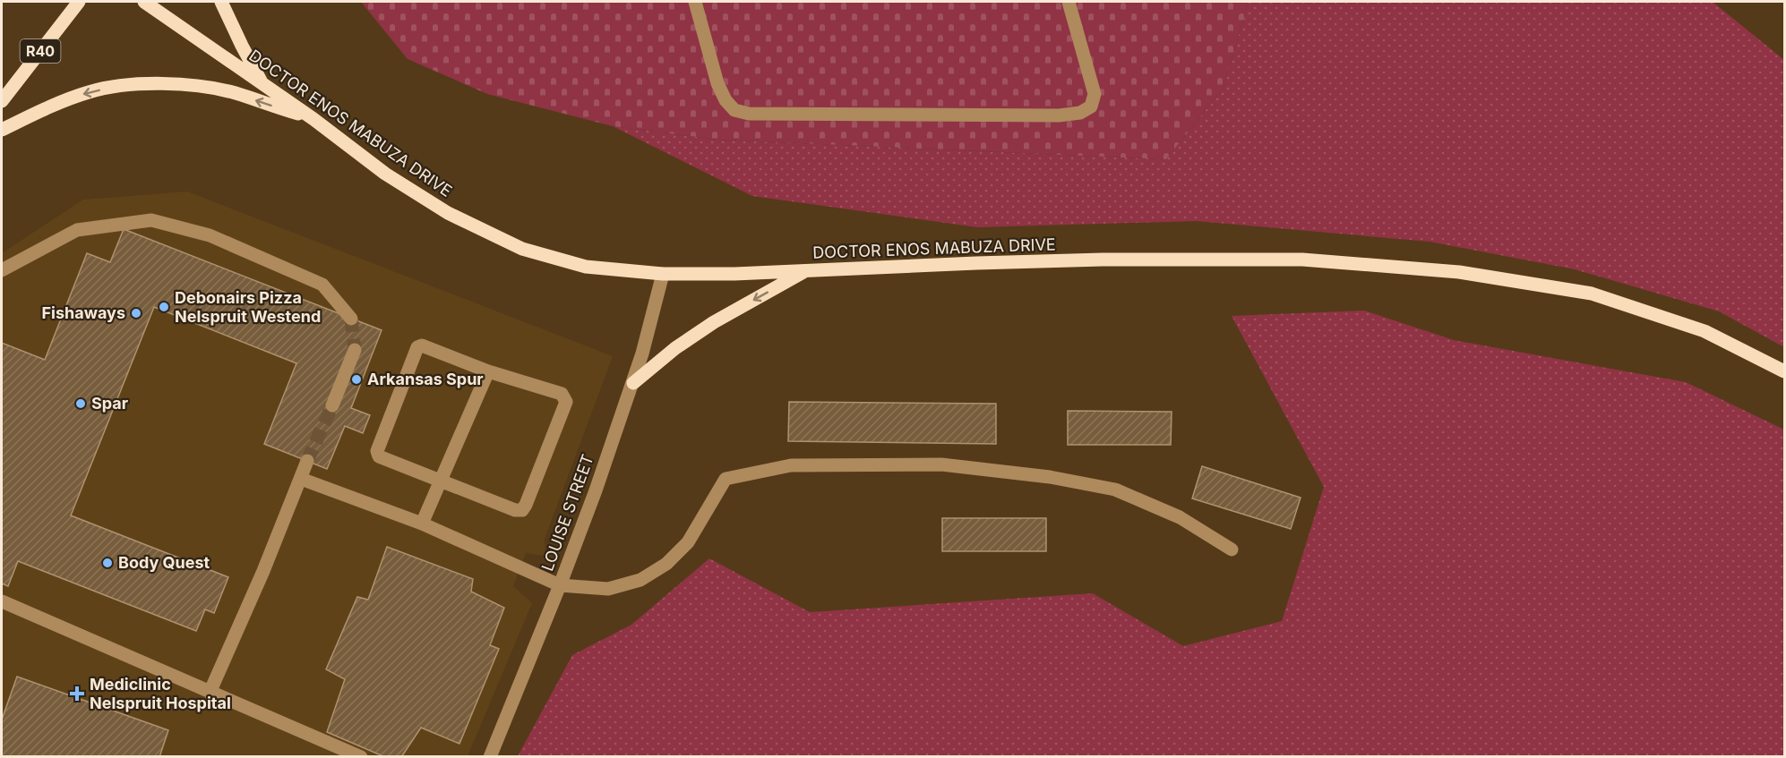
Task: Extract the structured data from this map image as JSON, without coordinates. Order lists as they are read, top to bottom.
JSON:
{
  "streets": {
    "main road": ["R40", "DOCTOR ENOS MABUZA DRIVE"],
    "street": ["LOUISE STREET"]
  },
  "crossings": [
    ["DOCTOR ENOS MABUZA DRIVE", "LOUISE STREET"]
  ],
  "places": {
    "other": [
      "Debonairs Pizza Nelspruit Westend",
      "Fishaways",
      "Arkansas Spur",
      "Spar",
      "Body Quest"
    ],
    "health": ["Mediclinic Nelspruit Hospital"]
  }
}
